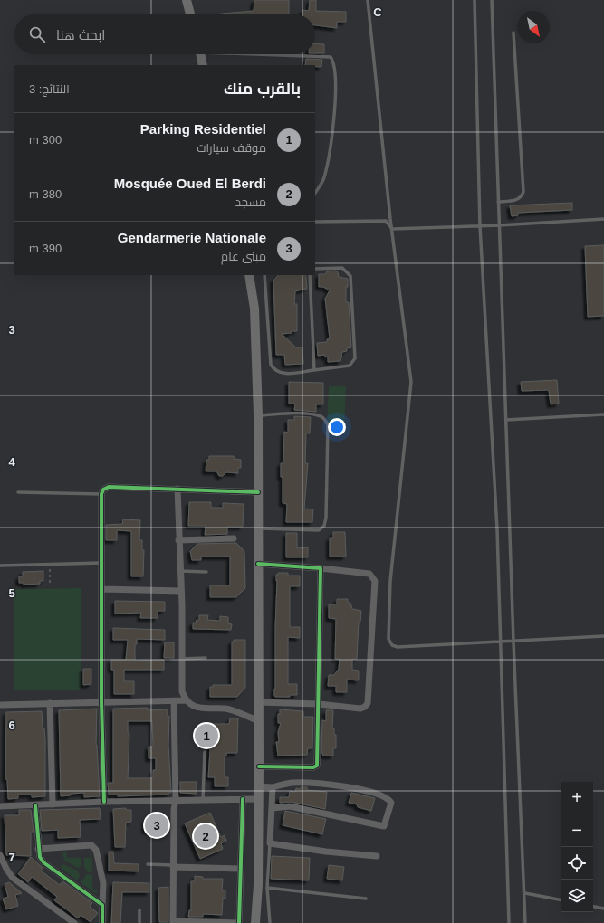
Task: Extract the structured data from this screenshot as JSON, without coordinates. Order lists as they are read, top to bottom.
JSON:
{
  "north": "bottom right",
  "page": {
    "search": "ابحث هنا",
    "heading": ["بالقرب منك", "النتائج: 3"],
    "list": [
      {
        "mark": "1",
        "name": "Parking Residentiel",
        "note": "موقف سيارات",
        "value": "300 m"
      },
      {
        "mark": "2",
        "name": "Mosquée Oued El Berdi",
        "note": "مسجد",
        "value": "380 m"
      },
      {
        "mark": "3",
        "name": "Gendarmerie Nationale",
        "note": "مبنى عام",
        "value": "390 m"
      }
    ],
    "pins": ["1", "3", "2"],
    "map_buttons": ["+", "−"]
  },
  "grid": {
    "columns": ["C"],
    "rows": [
      "3",
      "4",
      "5",
      "6",
      "7"
    ]
  }
}
